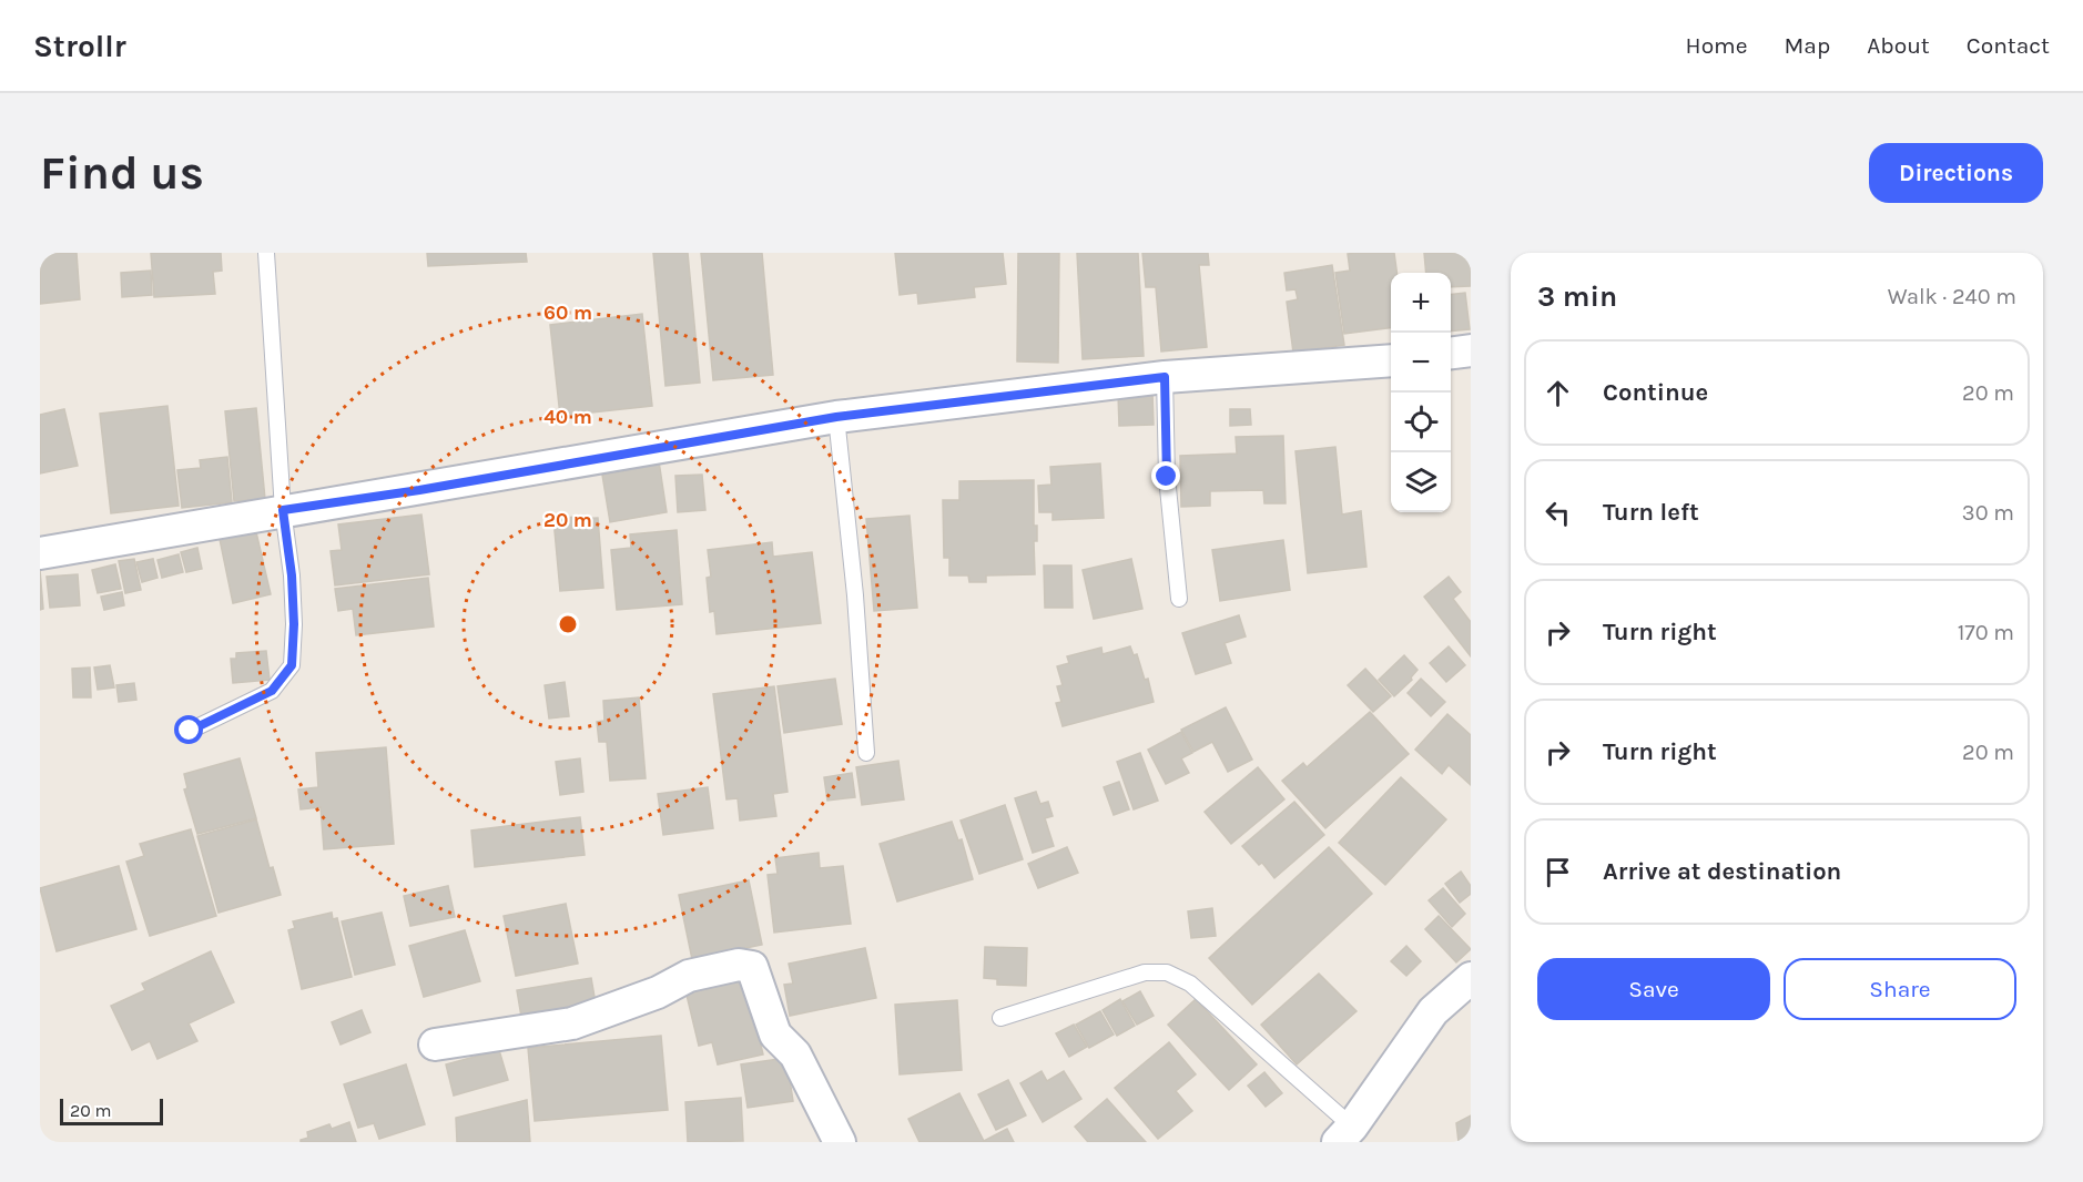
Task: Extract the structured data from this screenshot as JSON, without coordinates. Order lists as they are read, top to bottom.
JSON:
{
  "scale_bar": "20 m",
  "page": {
    "header": "Strollr",
    "nav": [
      "Home",
      "Map",
      "About",
      "Contact"
    ],
    "buttons": [
      "Directions",
      ["Save", "Share"]
    ],
    "title": "Find us",
    "heading": ["3 min", "Walk · 240 m"],
    "map_buttons": ["+", "−"],
    "list": [
      ["Continue", "20 m"],
      ["Turn left", "30 m"],
      ["Turn right", "170 m"],
      ["Turn right", "20 m"],
      "Arrive at destination"
    ],
    "scale": "20 m"
  },
  "rings": ["60 m", "40 m", "20 m"]
}
